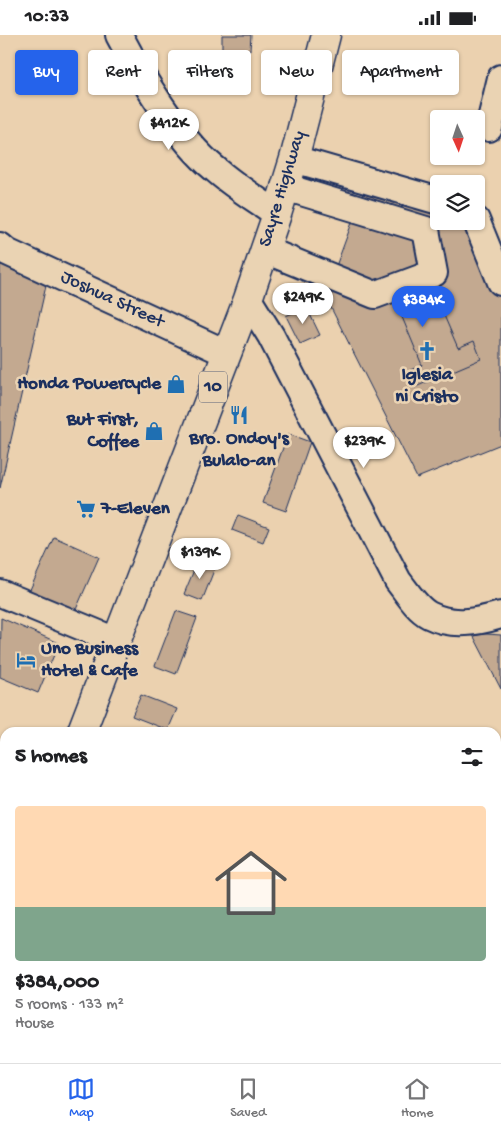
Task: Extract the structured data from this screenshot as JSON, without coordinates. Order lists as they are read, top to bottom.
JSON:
{
  "streets": {
    "highway": ["Sayre Highway", "10"],
    "street": ["Joshua Street"]
  },
  "crossings": [
    ["Sayre Highway", "Joshua Street"]
  ],
  "places": {
    "church": ["Iglesia ni Cristo"],
    "shop": ["Honda Powercycle", "But First, Coffee"],
    "restaurant": ["Bro. Ondoy's Bulalo-an"],
    "supermarket": ["7-Eleven"],
    "hotel": ["Uno Business Hotel & Cafe"]
  },
  "north": "bottom",
  "page": {
    "status": "10:33",
    "chip": [
      "Buy",
      "Rent",
      "Filters",
      "New",
      "Apartment"
    ],
    "price": [
      "$412K",
      "$249K",
      "$384K",
      "$239K",
      "$139K"
    ],
    "heading": "5 homes",
    "list": [
      {
        "name": "$384,000",
        "note": "5 rooms · 133 m² · House"
      }
    ],
    "tabs": ["Map", "Saved", "Home"]
  }
}
